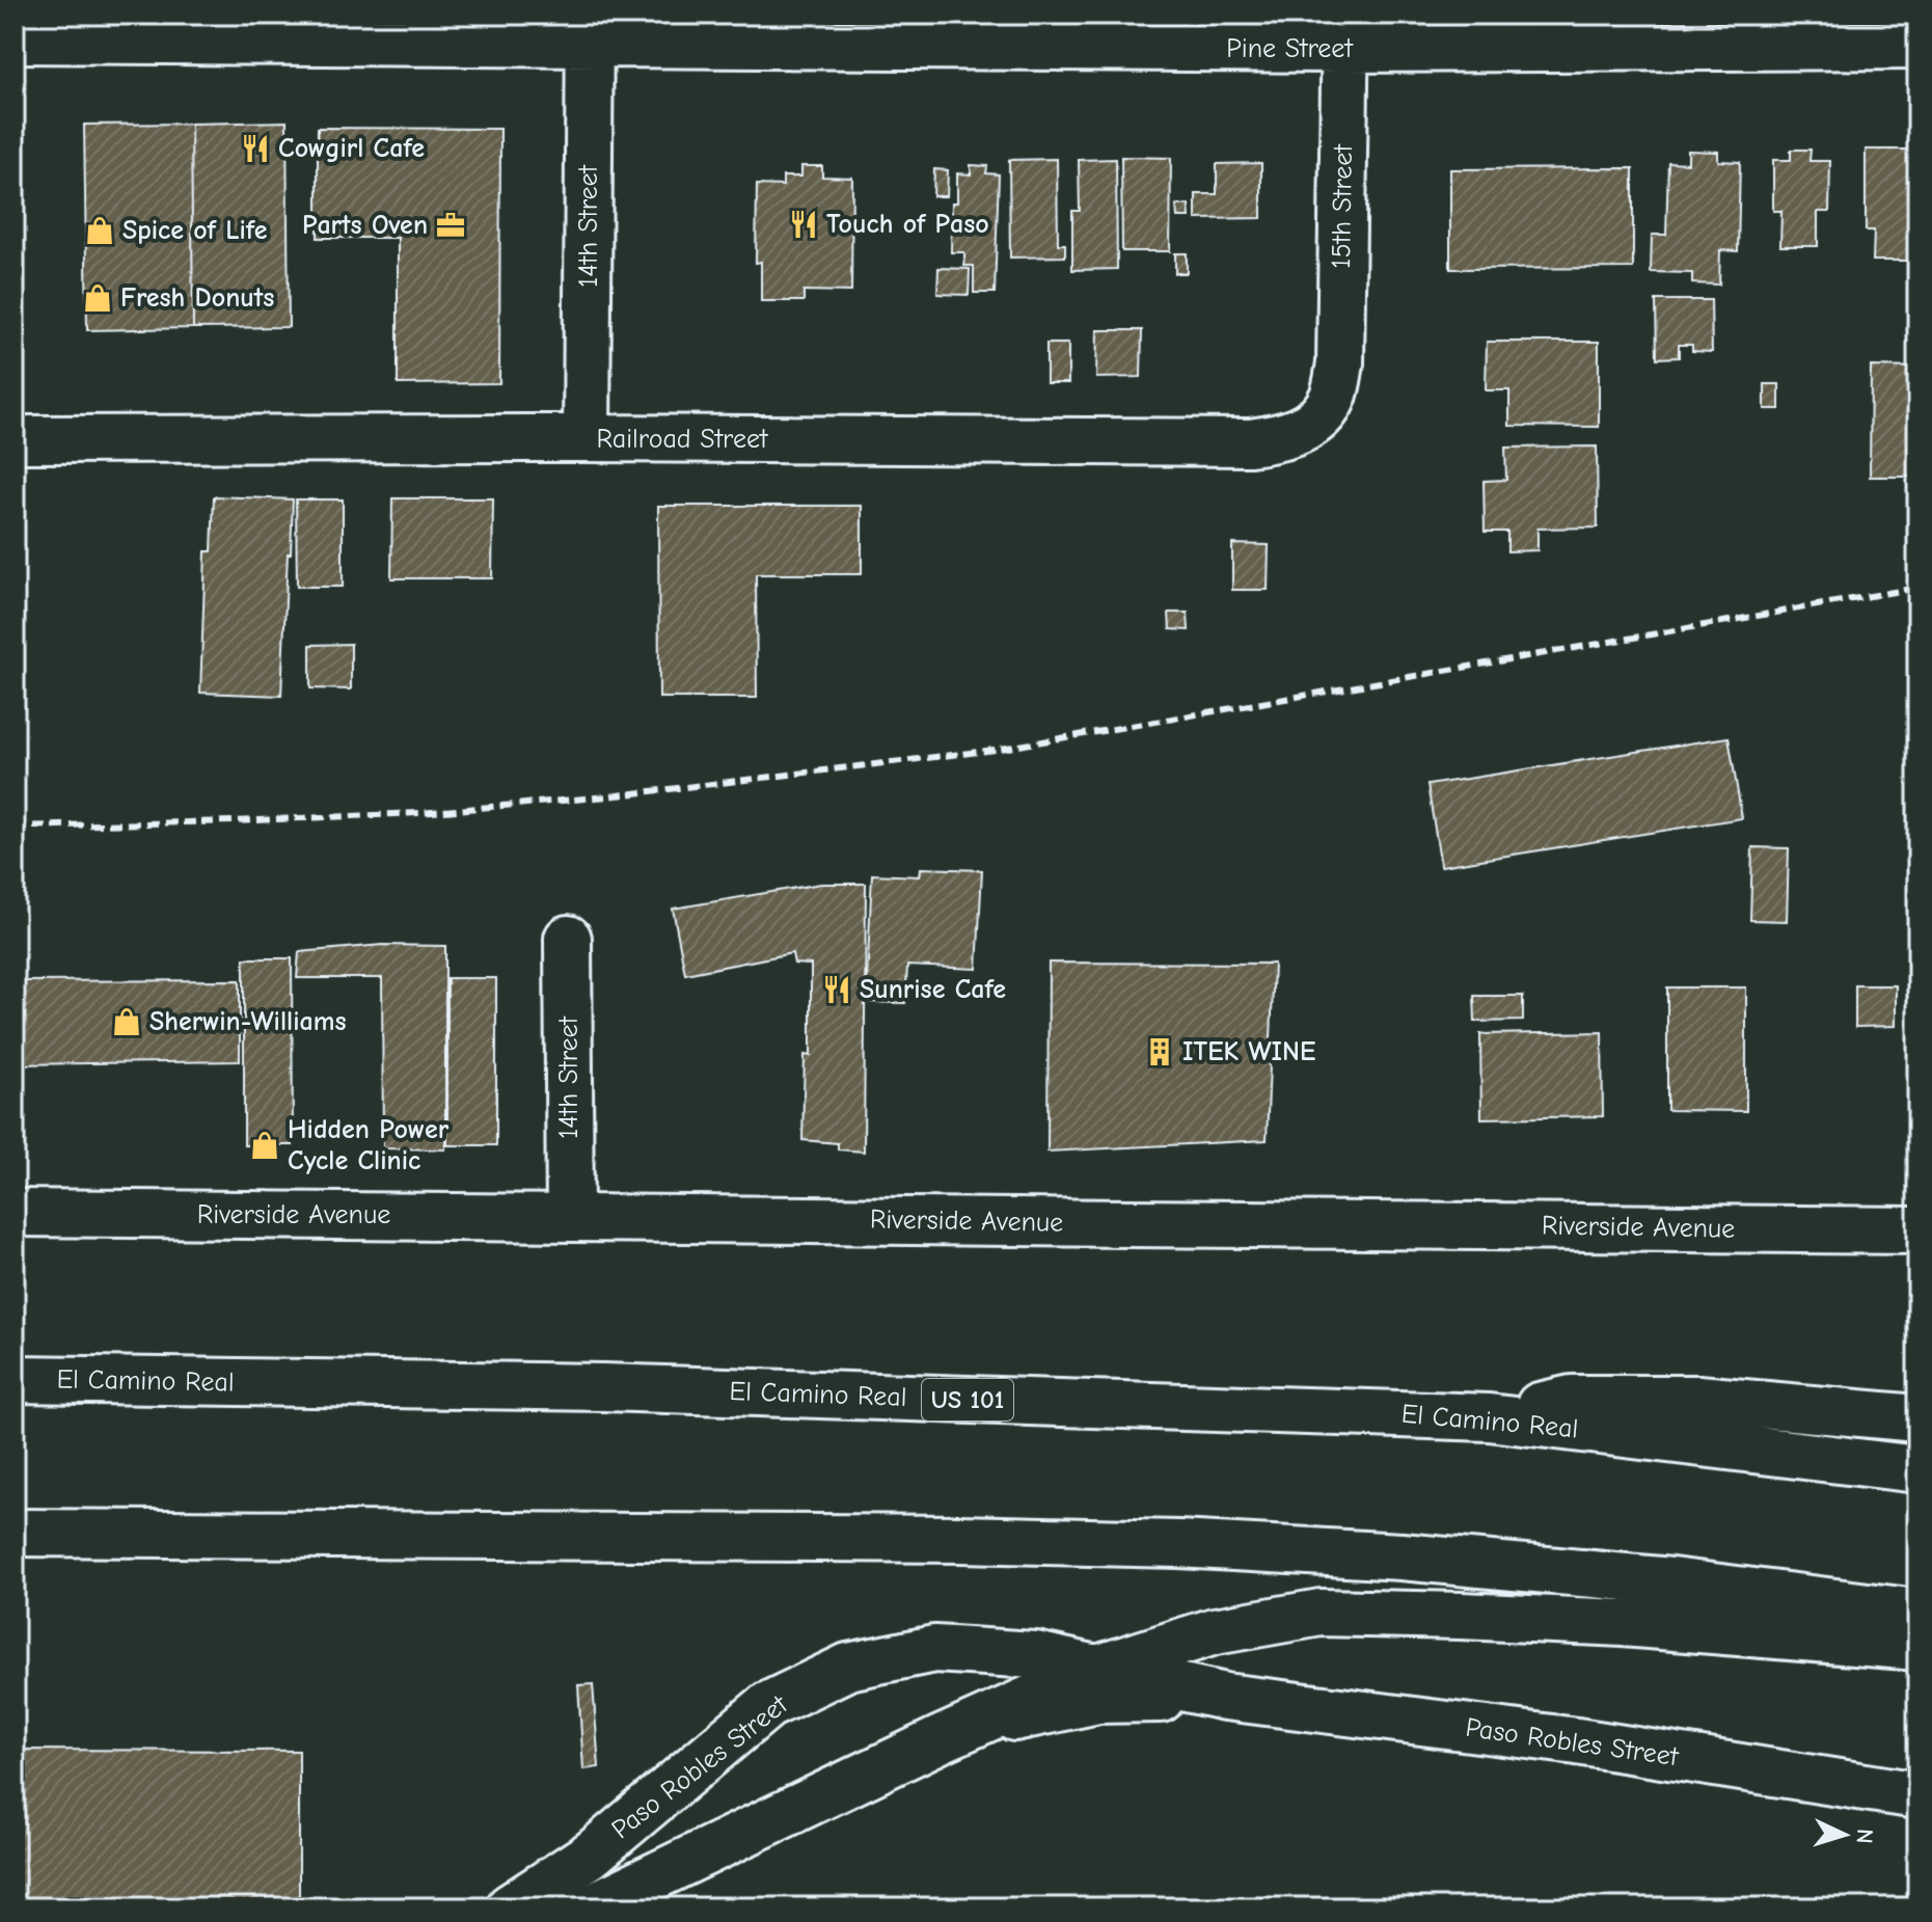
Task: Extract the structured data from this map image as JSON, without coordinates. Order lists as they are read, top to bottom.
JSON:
{
  "streets": {
    "main road": [
      "Pine Street",
      "15th Street",
      "14th Street",
      "Railroad Street",
      "Riverside Avenue",
      "El Camino Real",
      "US 101",
      "Paso Robles Street"
    ]
  },
  "crossings": [
    ["Pine Street", "15th Street"],
    ["Pine Street", "14th Street"],
    ["15th Street", "Railroad Street"],
    ["14th Street", "Railroad Street"],
    ["14th Street", "Riverside Avenue"]
  ],
  "places": {
    "restaurant": ["Cowgirl Cafe", "Touch of Paso", "Sunrise Cafe"],
    "office": ["Parts Oven"],
    "shop": [
      "Spice of Life",
      "Fresh Donuts",
      "Sherwin-Williams",
      "Hidden Power Cycle Clinic"
    ],
    "building": ["ITEK WINE"]
  },
  "north": "right"
}
